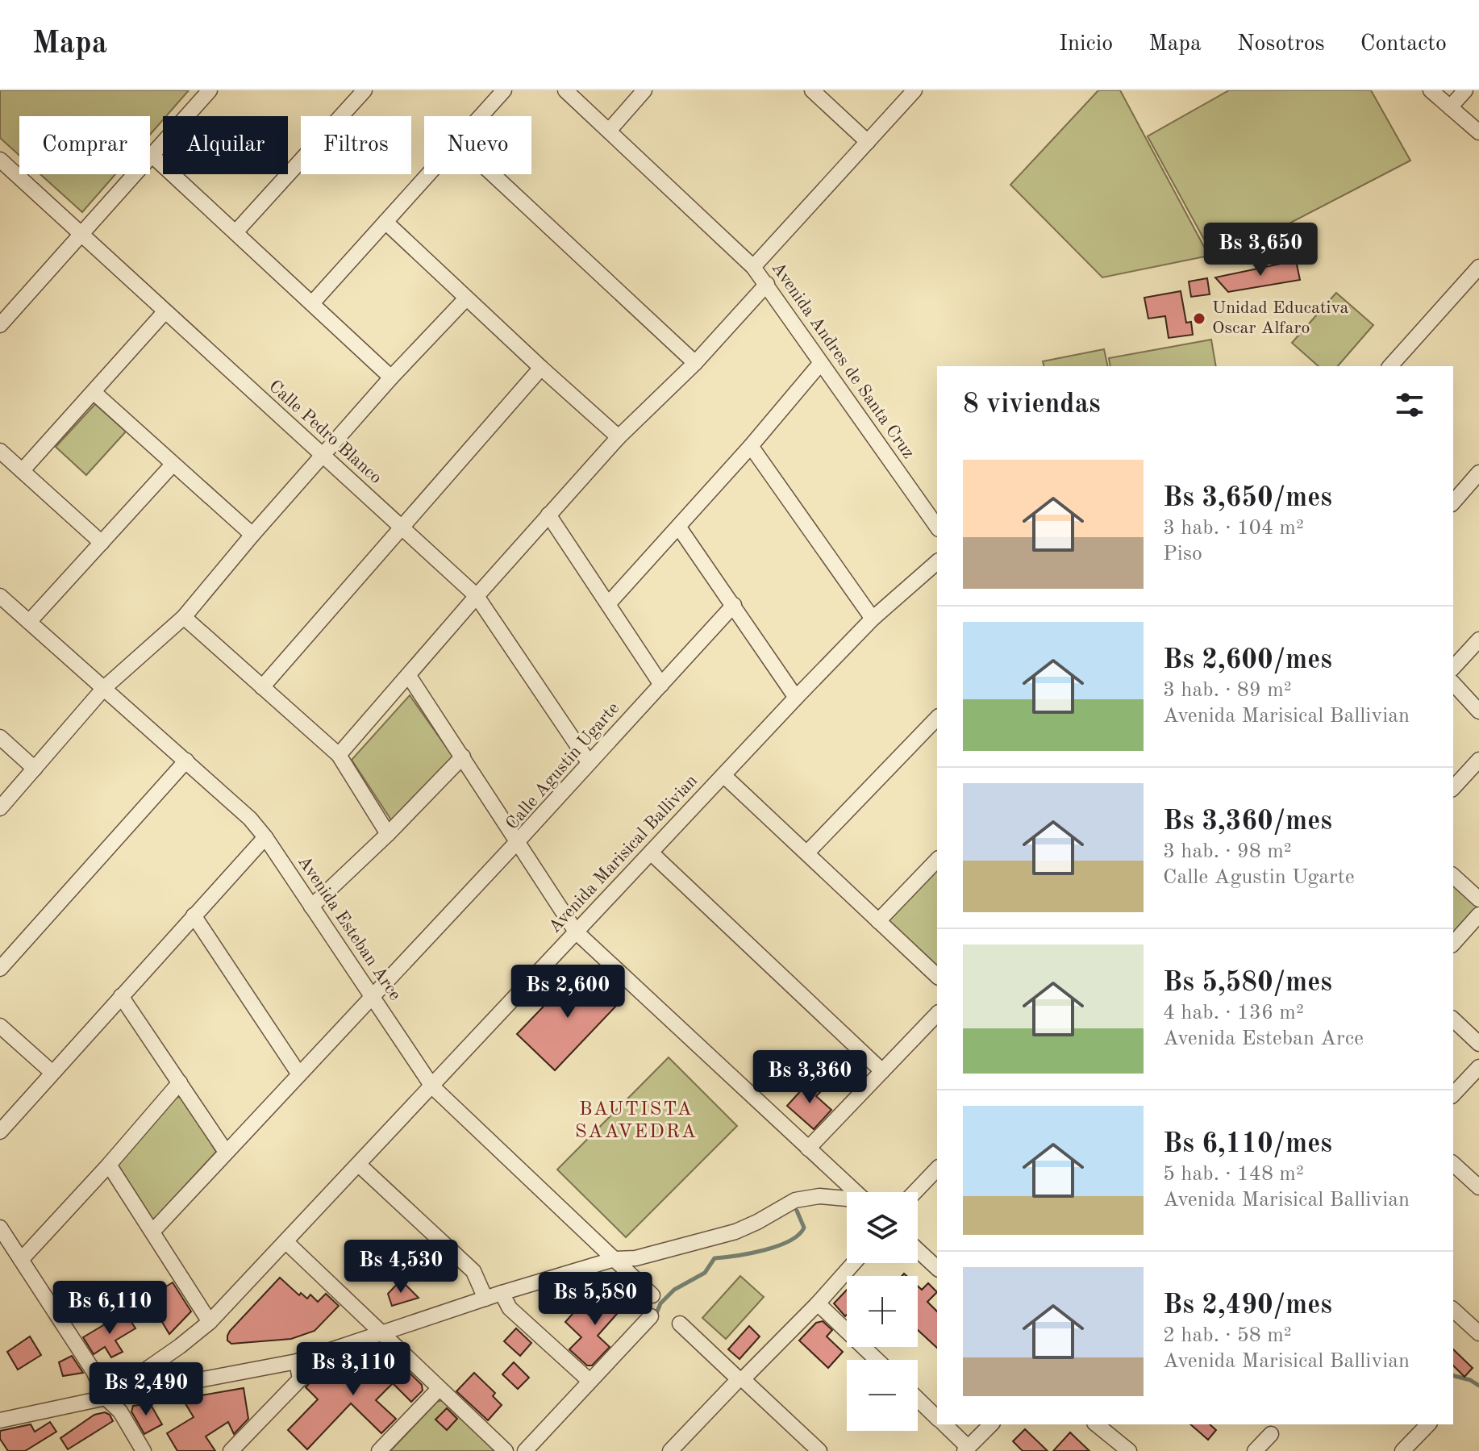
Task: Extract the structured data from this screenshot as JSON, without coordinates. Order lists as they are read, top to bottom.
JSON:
{
  "streets": {
    "street": [
      "Avenida Andres de Santa Cruz",
      "Calle Pedro Blanco",
      "Calle Agustin Ugarte",
      "Avenida Marisical Ballivian",
      "Avenida Esteban Arce"
    ]
  },
  "crossings": [
    ["Calle Pedro Blanco", "Calle Agustin Ugarte"],
    ["Calle Agustin Ugarte", "Avenida Marisical Ballivian"],
    ["Avenida Marisical Ballivian", "Avenida Esteban Arce"]
  ],
  "districts": ["BAUTISTA SAAVEDRA"],
  "places": ["Unidad Educativa Oscar Alfaro"],
  "page": {
    "header": "Mapa",
    "nav": [
      "Inicio",
      "Mapa",
      "Nosotros",
      "Contacto"
    ],
    "chip": [
      "Comprar",
      "Alquilar",
      "Filtros",
      "Nuevo"
    ],
    "price": [
      "Bs 3,650",
      "Bs 2,600",
      "Bs 3,360",
      "Bs 4,530",
      "Bs 5,580",
      "Bs 6,110",
      "Bs 3,110",
      "Bs 2,490"
    ],
    "heading": "8 viviendas",
    "list": [
      {
        "name": "Bs 3,650/mes",
        "note": "3 hab. · 104 m² · Piso"
      },
      {
        "name": "Bs 2,600/mes",
        "note": "3 hab. · 89 m² · Avenida Marisical Ballivian"
      },
      {
        "name": "Bs 3,360/mes",
        "note": "3 hab. · 98 m² · Calle Agustin Ugarte"
      },
      {
        "name": "Bs 5,580/mes",
        "note": "4 hab. · 136 m² · Avenida Esteban Arce"
      },
      {
        "name": "Bs 6,110/mes",
        "note": "5 hab. · 148 m² · Avenida Marisical Ballivian"
      },
      {
        "name": "Bs 2,490/mes",
        "note": "2 hab. · 58 m² · Avenida Marisical Ballivian"
      }
    ],
    "map_buttons": ["+", "−"]
  }
}
